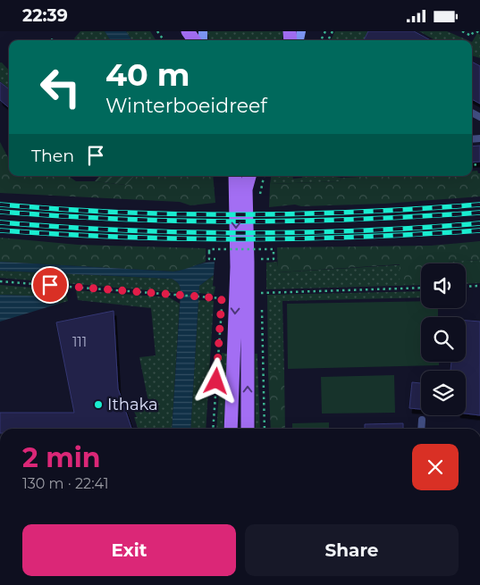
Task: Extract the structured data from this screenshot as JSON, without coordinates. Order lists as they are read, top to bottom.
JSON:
{
  "places": ["Ithaka"],
  "house_numbers": ["111"],
  "page": {
    "status": "22:39",
    "turn": ["40 m", "Winterboeidreef"],
    "then": "Then",
    "heading": ["2 min", "130 m · 22:41"],
    "buttons": ["Exit", "Share"]
  }
}
